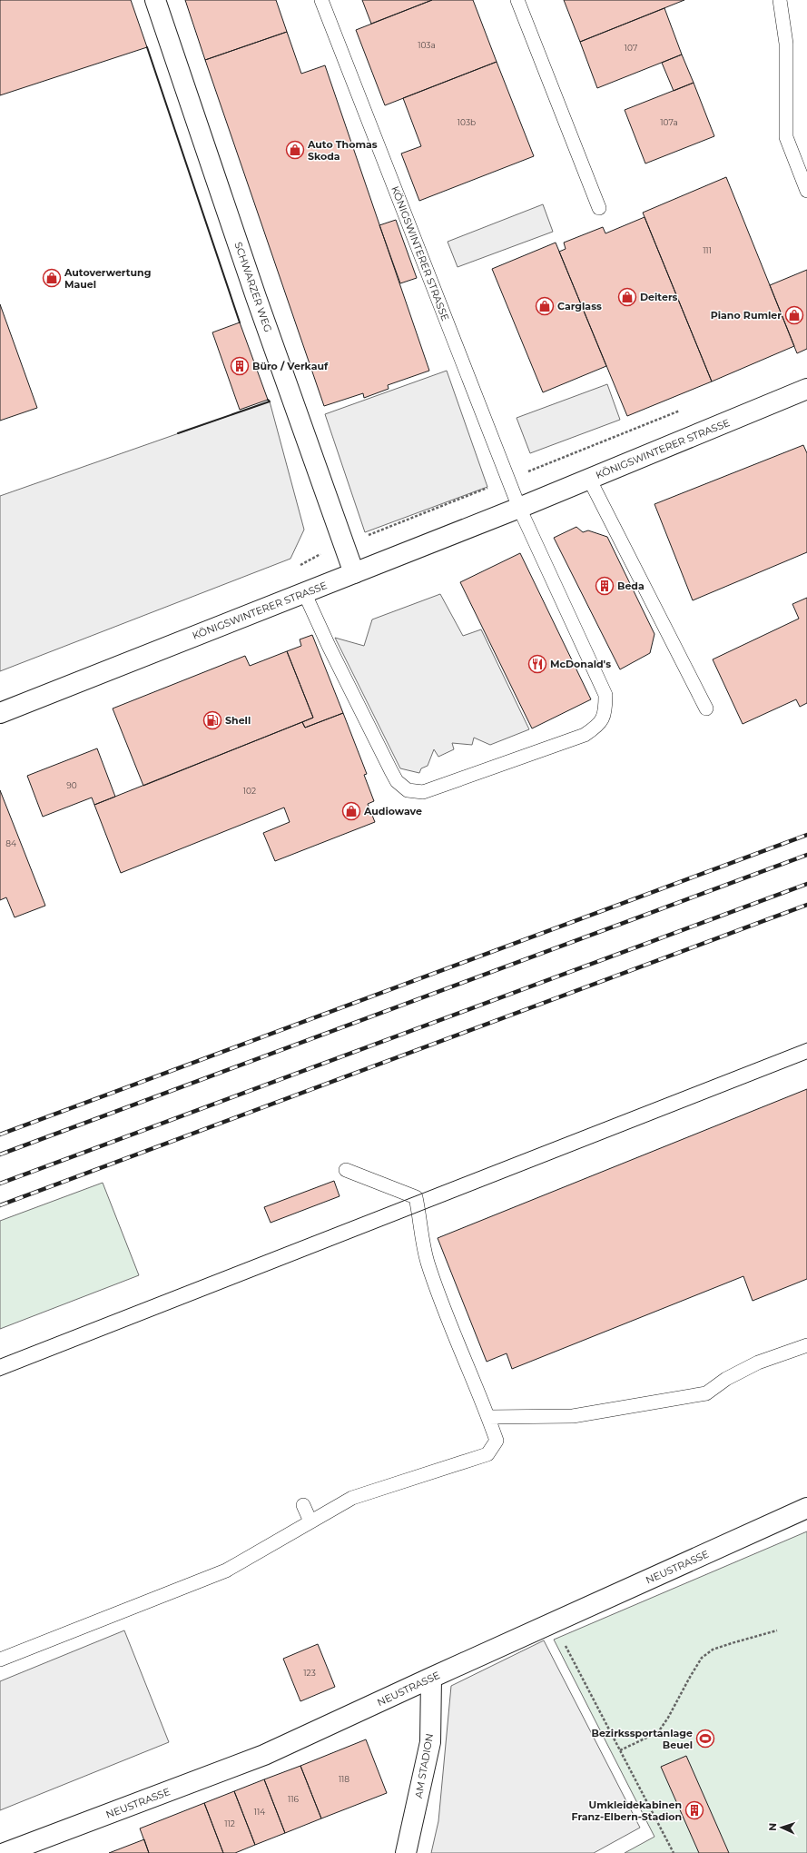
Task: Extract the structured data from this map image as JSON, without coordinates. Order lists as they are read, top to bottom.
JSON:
{
  "streets": {
    "street": [
      "KÖNIGSWINTERER STRASSE",
      "SCHWARZER WEG",
      "NEUSTRASSE",
      "AM STADION"
    ]
  },
  "crossings": [
    ["KÖNIGSWINTERER STRASSE", "SCHWARZER WEG"],
    ["NEUSTRASSE", "AM STADION"]
  ],
  "places": {
    "shop": [
      "Auto Thomas Skoda",
      "Autoverwertung Mauel",
      "Deiters",
      "Carglass",
      "Piano Rumler",
      "Audiowave"
    ],
    "building": ["Büro / Verkauf", "Beda", "Umkleidekabinen Franz-Elbern-Stadion"],
    "restaurant": ["McDonald's"],
    "fuel station": ["Shell"],
    "sports": ["Bezirkssportanlage Beuel"]
  },
  "house_numbers": [
    "103a",
    "107",
    "103b",
    "107a",
    "111",
    "90",
    "102",
    "84",
    "123",
    "118",
    "116",
    "114",
    "112"
  ],
  "north": "left"
}
